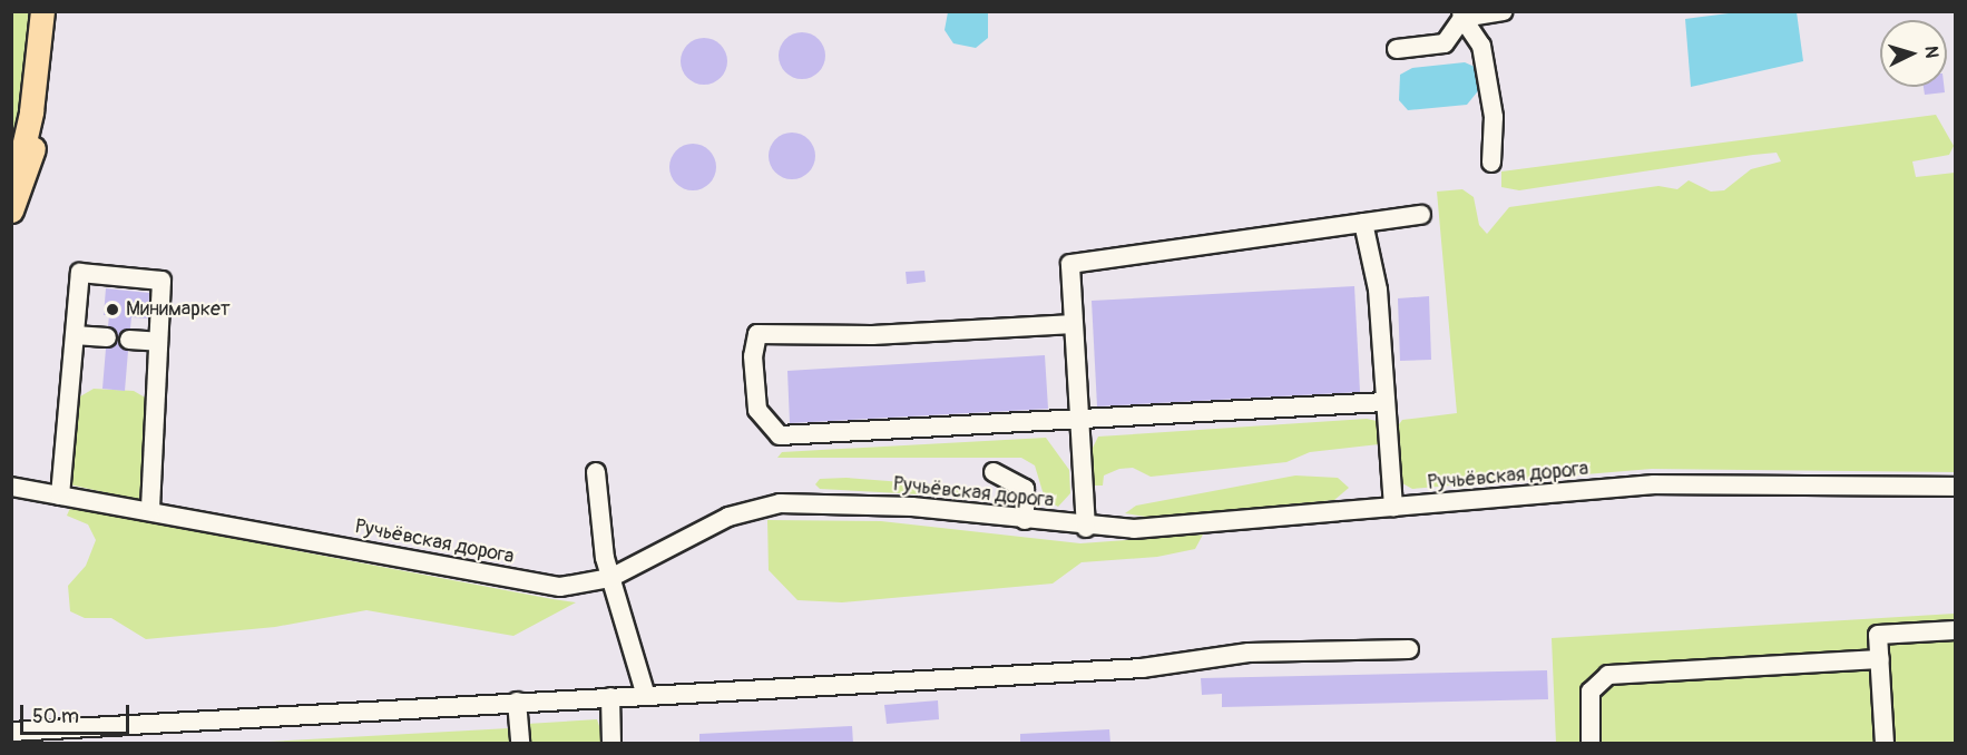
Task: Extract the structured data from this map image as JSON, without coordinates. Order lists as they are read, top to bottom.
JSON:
{
  "streets": {
    "street": ["Ручьёвская дорога"]
  },
  "places": ["Минимаркет"],
  "scale_bar": "50 m",
  "north": "right"
}
